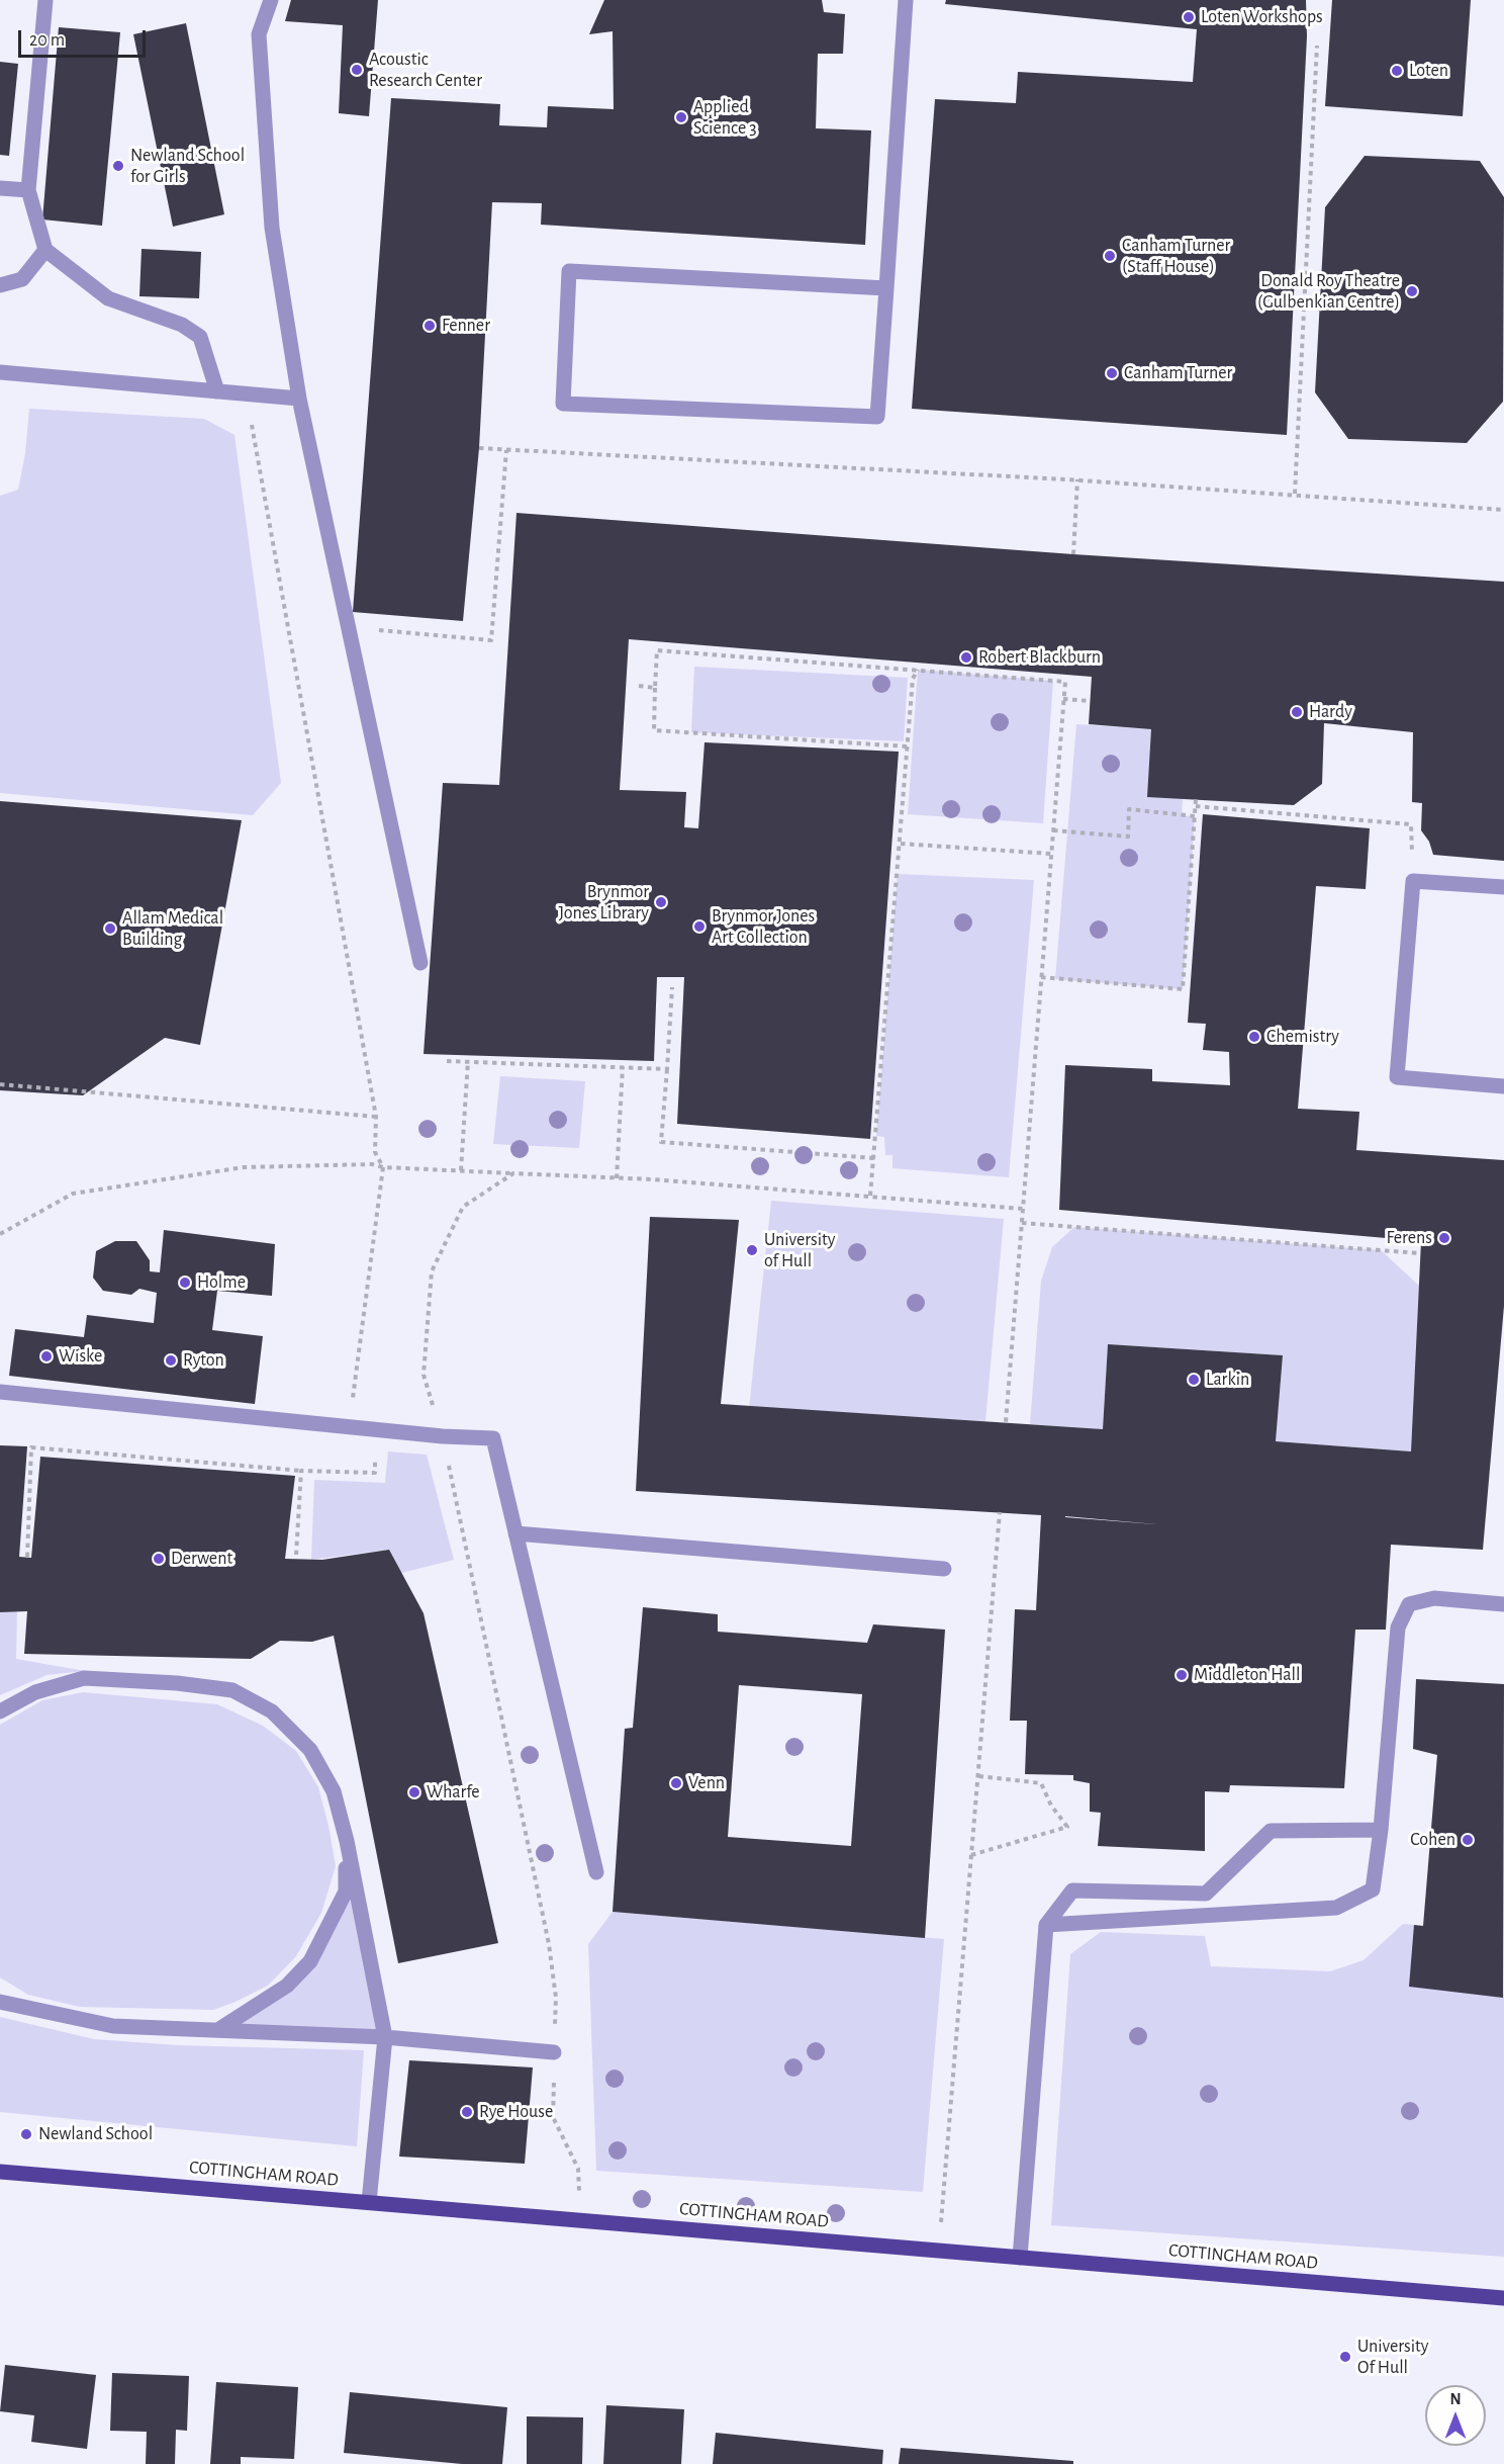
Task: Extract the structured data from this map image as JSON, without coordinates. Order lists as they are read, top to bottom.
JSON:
{
  "streets": {
    "main road": ["COTTINGHAM ROAD"]
  },
  "places": [
    "Loten Workshops",
    "Acoustic Research Center",
    "Loten",
    "Applied Science 3",
    "Newland School for Girls",
    "Canham Turner (Staff House)",
    "Donald Roy Theatre (Gulbenkian Centre)",
    "Fenner",
    "Canham Turner",
    "Robert Blackburn",
    "Hardy",
    "Brynmor Jones Library",
    "Brynmor Jones Art Collection",
    "Allam Medical Building",
    "Chemistry",
    "Ferens",
    "University of Hull",
    "Holme",
    "Wiske",
    "Ryton",
    "Larkin",
    "Derwent",
    "Middleton Hall",
    "Venn",
    "Wharfe",
    "Cohen",
    "Rye House",
    "Newland School",
    "University Of Hull"
  ],
  "scale_bar": "20 m",
  "north": "top"
}
